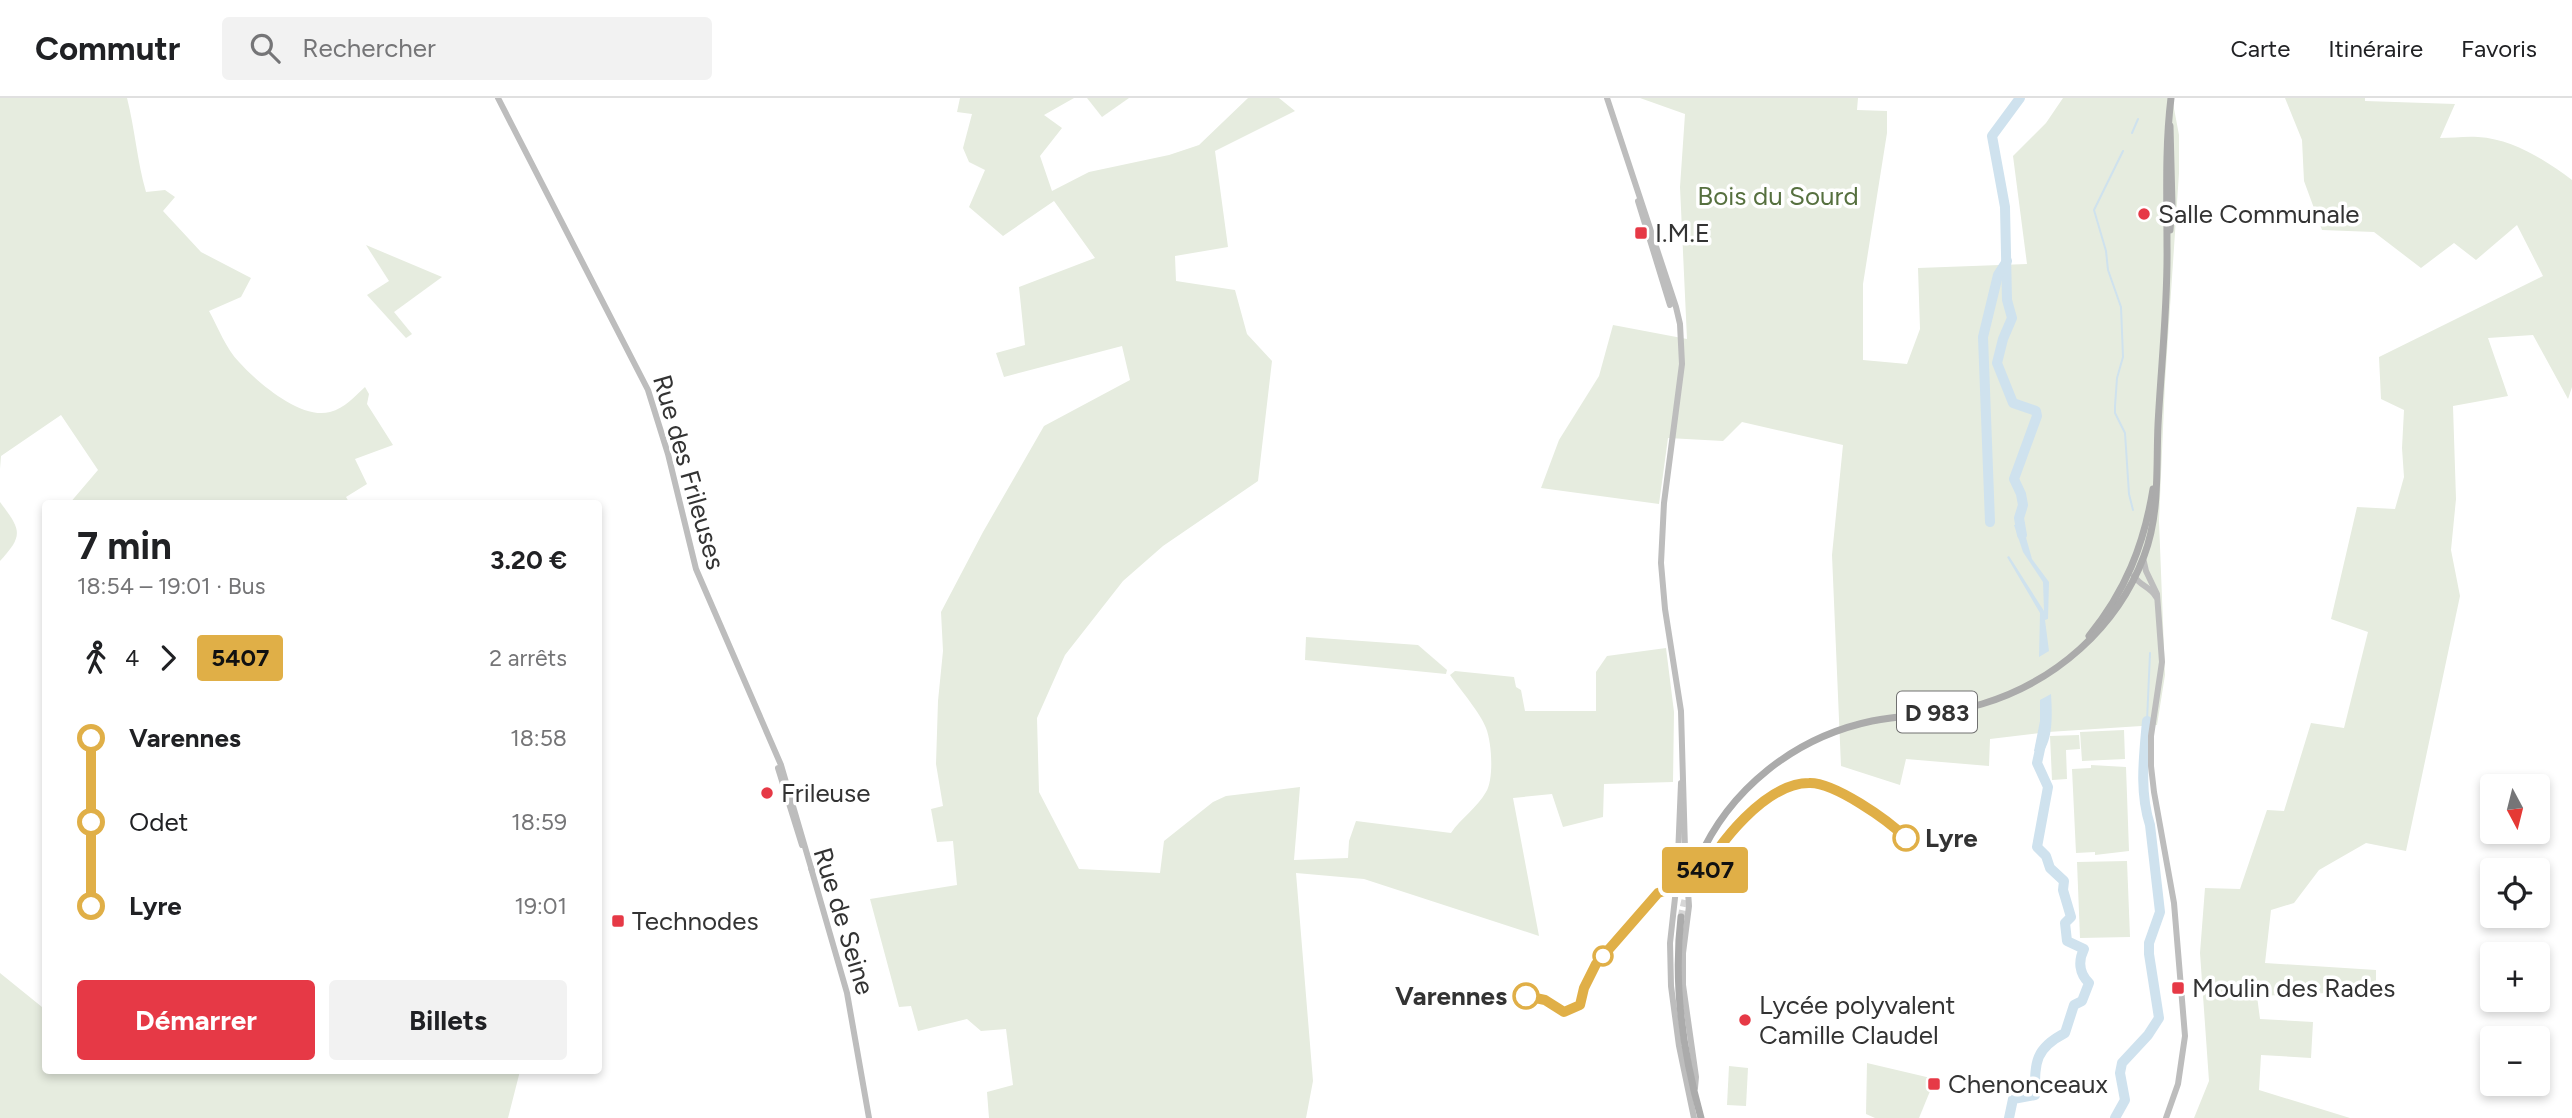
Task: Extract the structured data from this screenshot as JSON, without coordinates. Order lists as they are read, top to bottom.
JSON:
{
  "streets": {
    "main road": ["D 983"],
    "street": ["Rue des Frileuses", "Rue de Seine"]
  },
  "crossings": [
    ["Rue des Frileuses", "Rue de Seine"]
  ],
  "parks": ["Bois du Sourd"],
  "places": {
    "other": [
      "Salle Communale",
      "Frileuse",
      "Lyre",
      "Varennes",
      "Lycée polyvalent Camille Claudel"
    ],
    "transit": [
      "I.M.E",
      "Technodes",
      "Moulin des Rades",
      "Chenonceaux"
    ]
  },
  "lines": ["bus line 5407"],
  "north": "bottom",
  "page": {
    "header": "Commutr",
    "search": "Rechercher",
    "nav": ["Carte", "Itinéraire", "Favoris"],
    "on_map": "5407",
    "heading": ["7 min", "18:54 – 19:01 · Bus", "3.20 €"],
    "legs": ["4", "5407", "2 arrêts"],
    "list": [
      {
        "name": "Varennes",
        "value": "18:58"
      },
      {
        "name": "Odet",
        "value": "18:59"
      },
      {
        "name": "Lyre",
        "value": "19:01"
      }
    ],
    "map_buttons": ["+", "−"],
    "buttons": ["Démarrer", "Billets"]
  }
}
